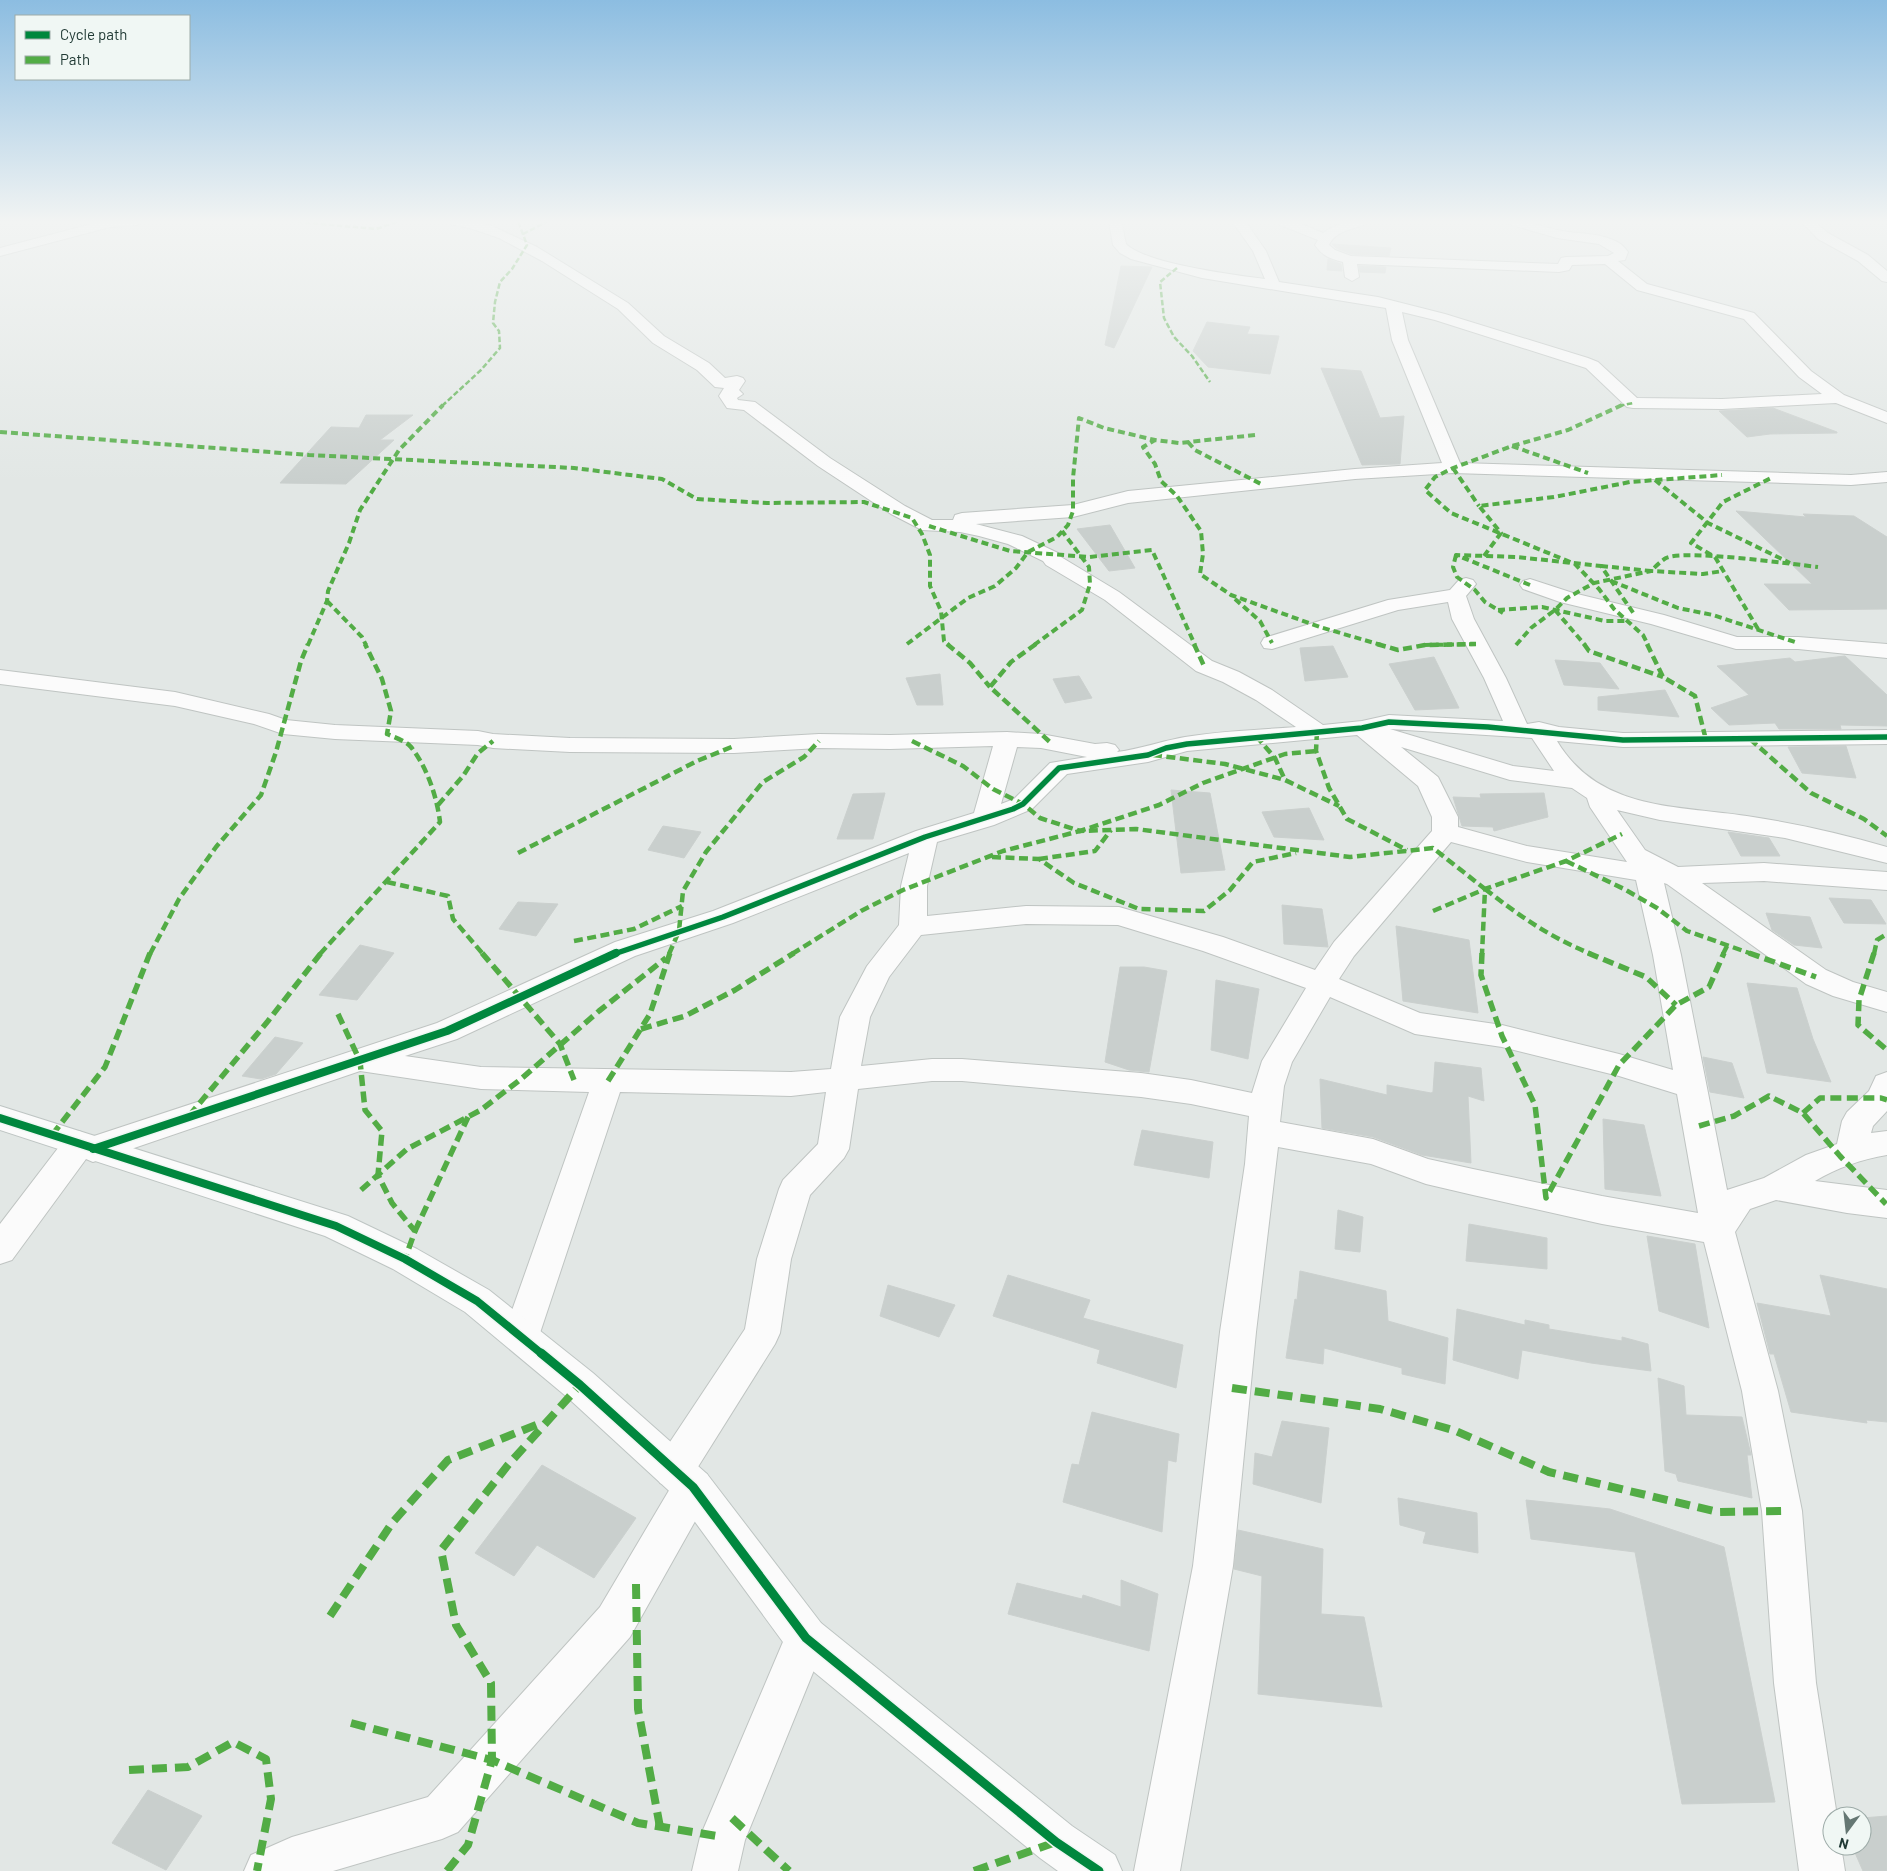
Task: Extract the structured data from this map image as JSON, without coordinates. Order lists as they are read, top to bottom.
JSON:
{
  "legend": ["Cycle path", "Path"],
  "north": "bottom"
}
